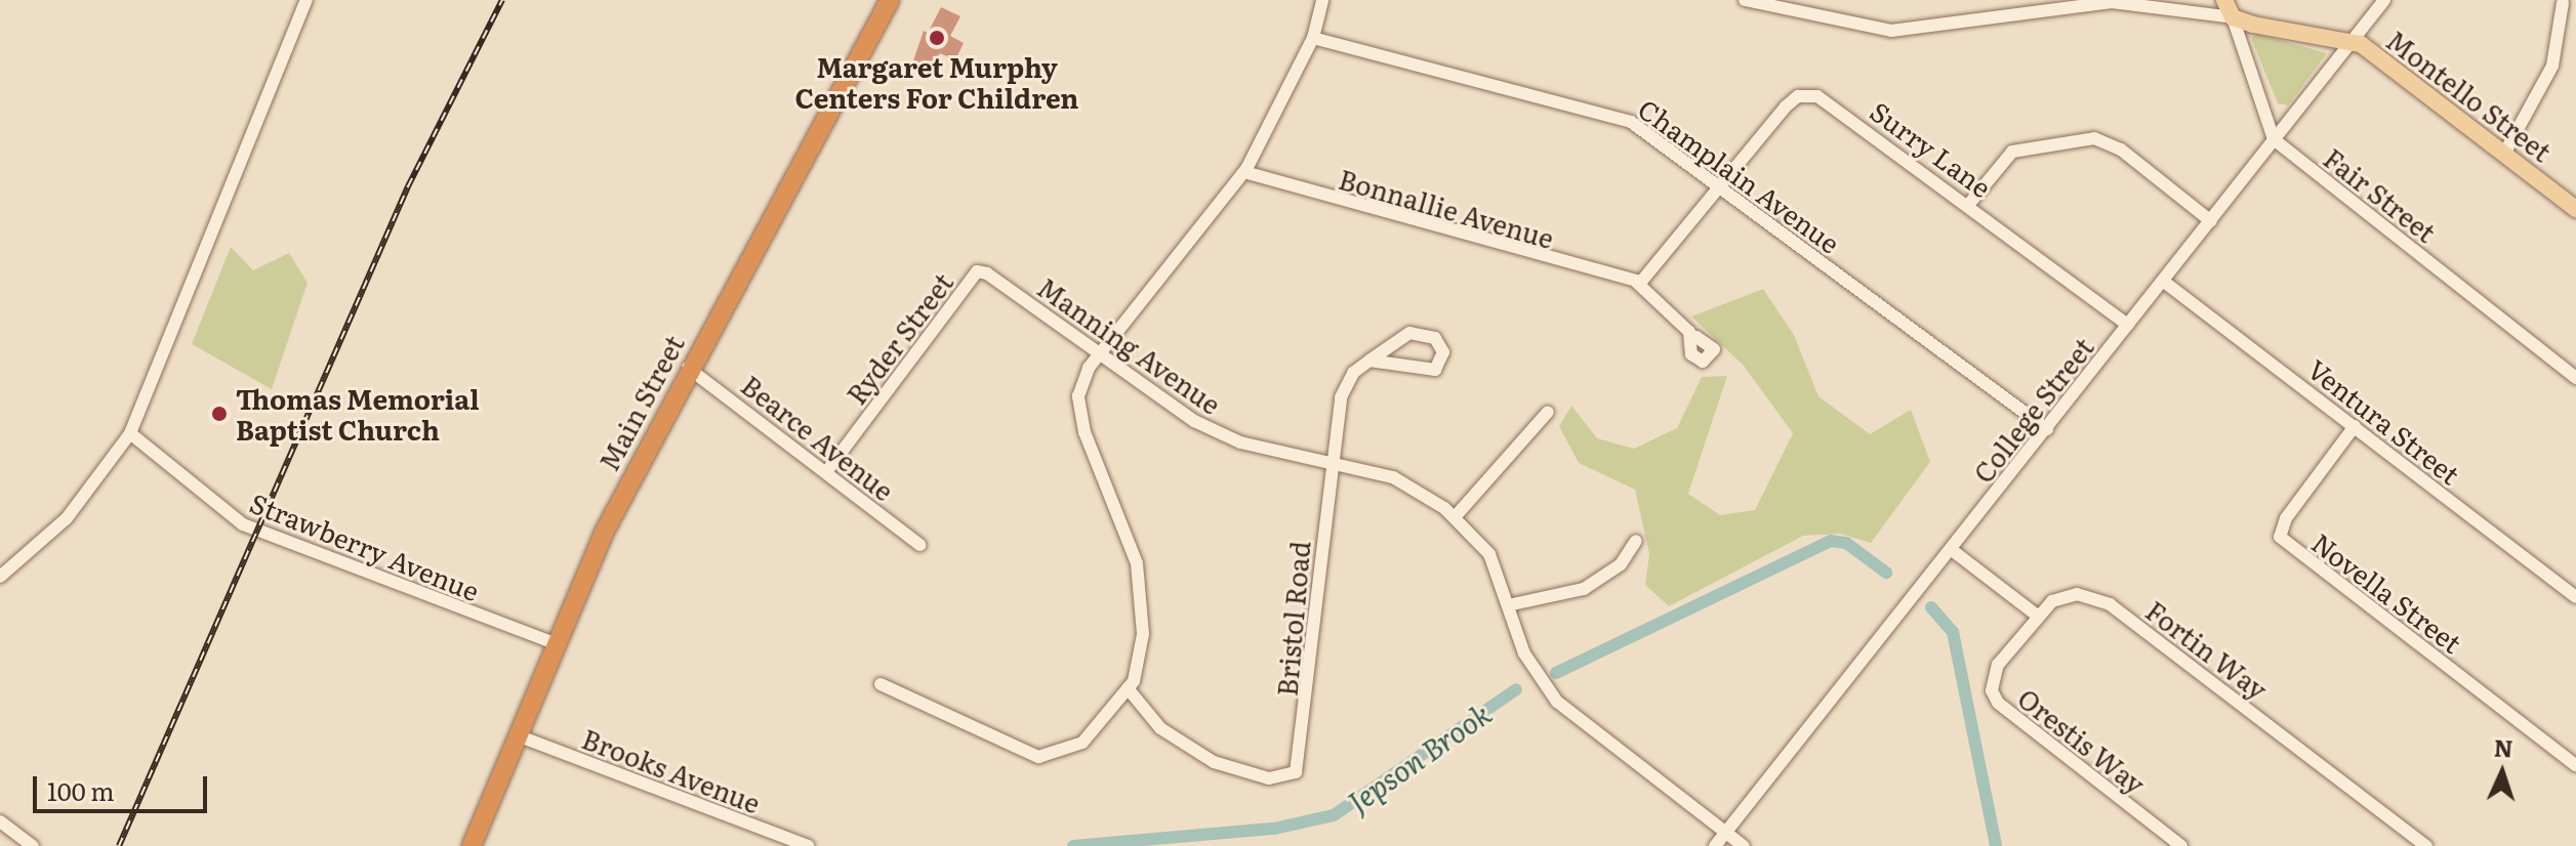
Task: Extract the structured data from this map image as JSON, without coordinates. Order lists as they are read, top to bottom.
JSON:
{
  "streets": {
    "highway": ["Main Street"],
    "main road": ["Montello Street"],
    "street": [
      "Surry Lane",
      "Champlain Avenue",
      "Fair Street",
      "Bonnallie Avenue",
      "Ryder Street",
      "Manning Avenue",
      "College Street",
      "Ventura Street",
      "Bearce Avenue",
      "Strawberry Avenue",
      "Novella Street",
      "Bristol Road",
      "Fortin Way",
      "Orestis Way",
      "Brooks Avenue"
    ]
  },
  "crossings": [
    ["Montello Street", "College Street"],
    ["Surry Lane", "Champlain Avenue"],
    ["Surry Lane", "College Street"],
    ["Champlain Avenue", "College Street"],
    ["Fair Street", "College Street"],
    ["Ryder Street", "Manning Avenue"],
    ["Ryder Street", "Bearce Avenue"],
    ["Manning Avenue", "College Street"],
    ["Manning Avenue", "Bristol Road"],
    ["Main Street", "Bearce Avenue"],
    ["Main Street", "Strawberry Avenue"],
    ["Main Street", "Brooks Avenue"],
    ["College Street", "Ventura Street"],
    ["Ventura Street", "Novella Street"],
    ["Fortin Way", "Orestis Way"]
  ],
  "water": ["Jepson Brook"],
  "places": ["Margaret Murphy Centers For Children", "Thomas Memorial Baptist Church"],
  "scale_bar": "100 m",
  "north": "top"
}
